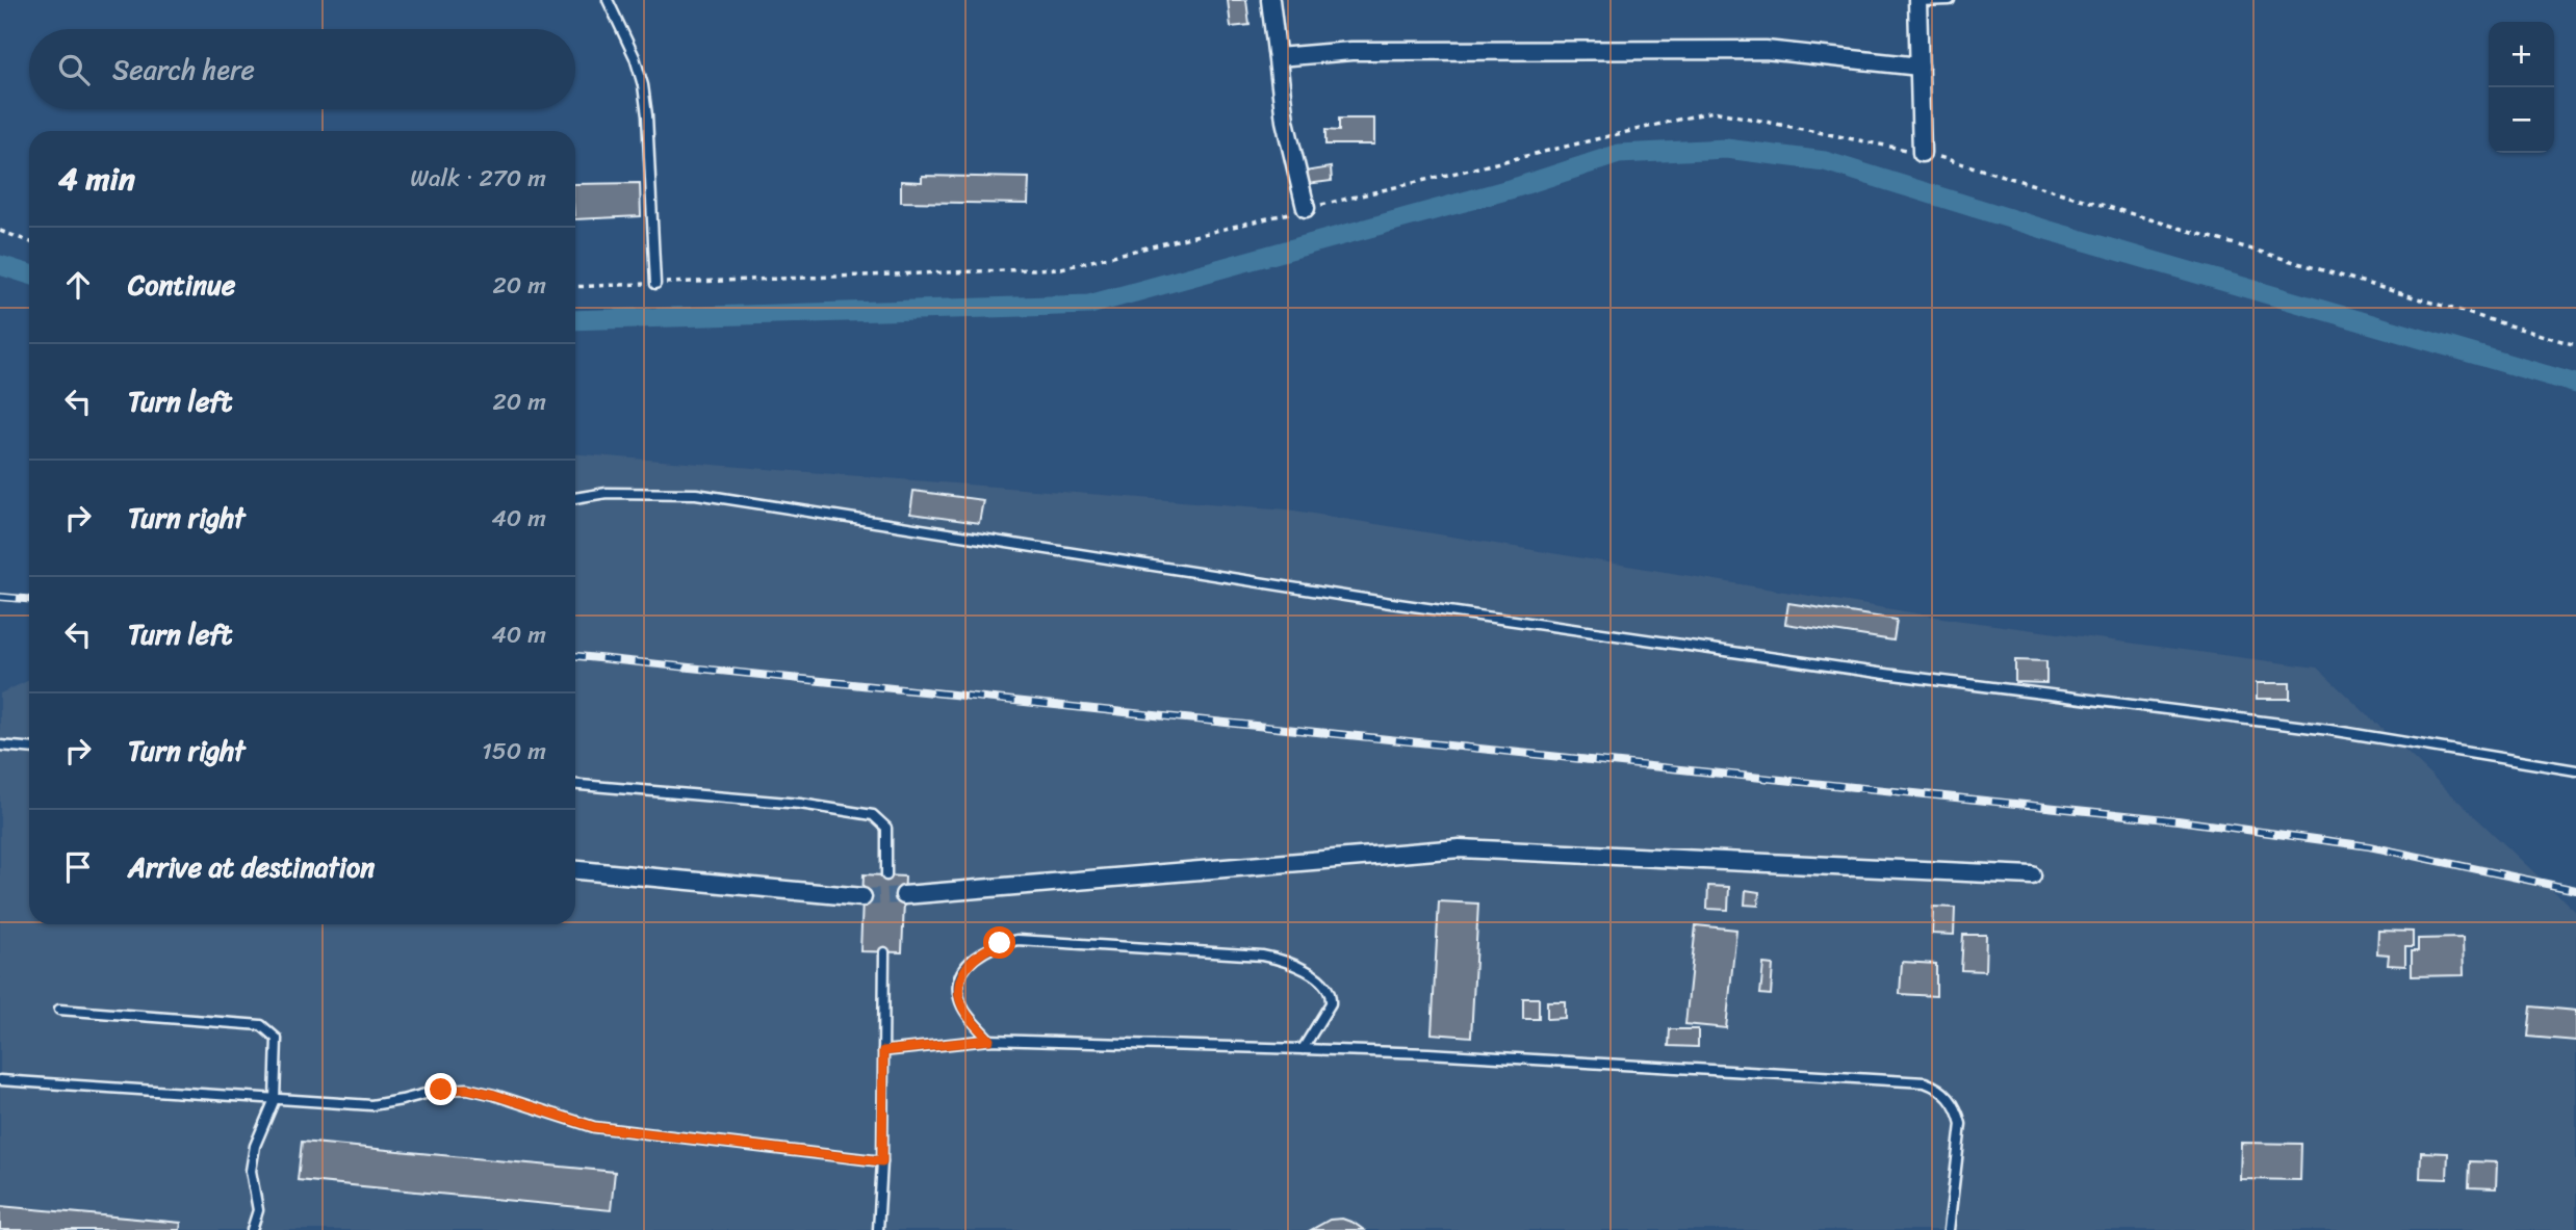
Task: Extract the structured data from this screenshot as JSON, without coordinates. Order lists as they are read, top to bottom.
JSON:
{
  "page": {
    "map_buttons": ["+", "−"],
    "search": "Search here",
    "heading": ["4 min", "Walk · 270 m"],
    "list": [
      ["Continue", "20 m"],
      ["Turn left", "20 m"],
      ["Turn right", "40 m"],
      ["Turn left", "40 m"],
      ["Turn right", "150 m"],
      "Arrive at destination"
    ]
  }
}
